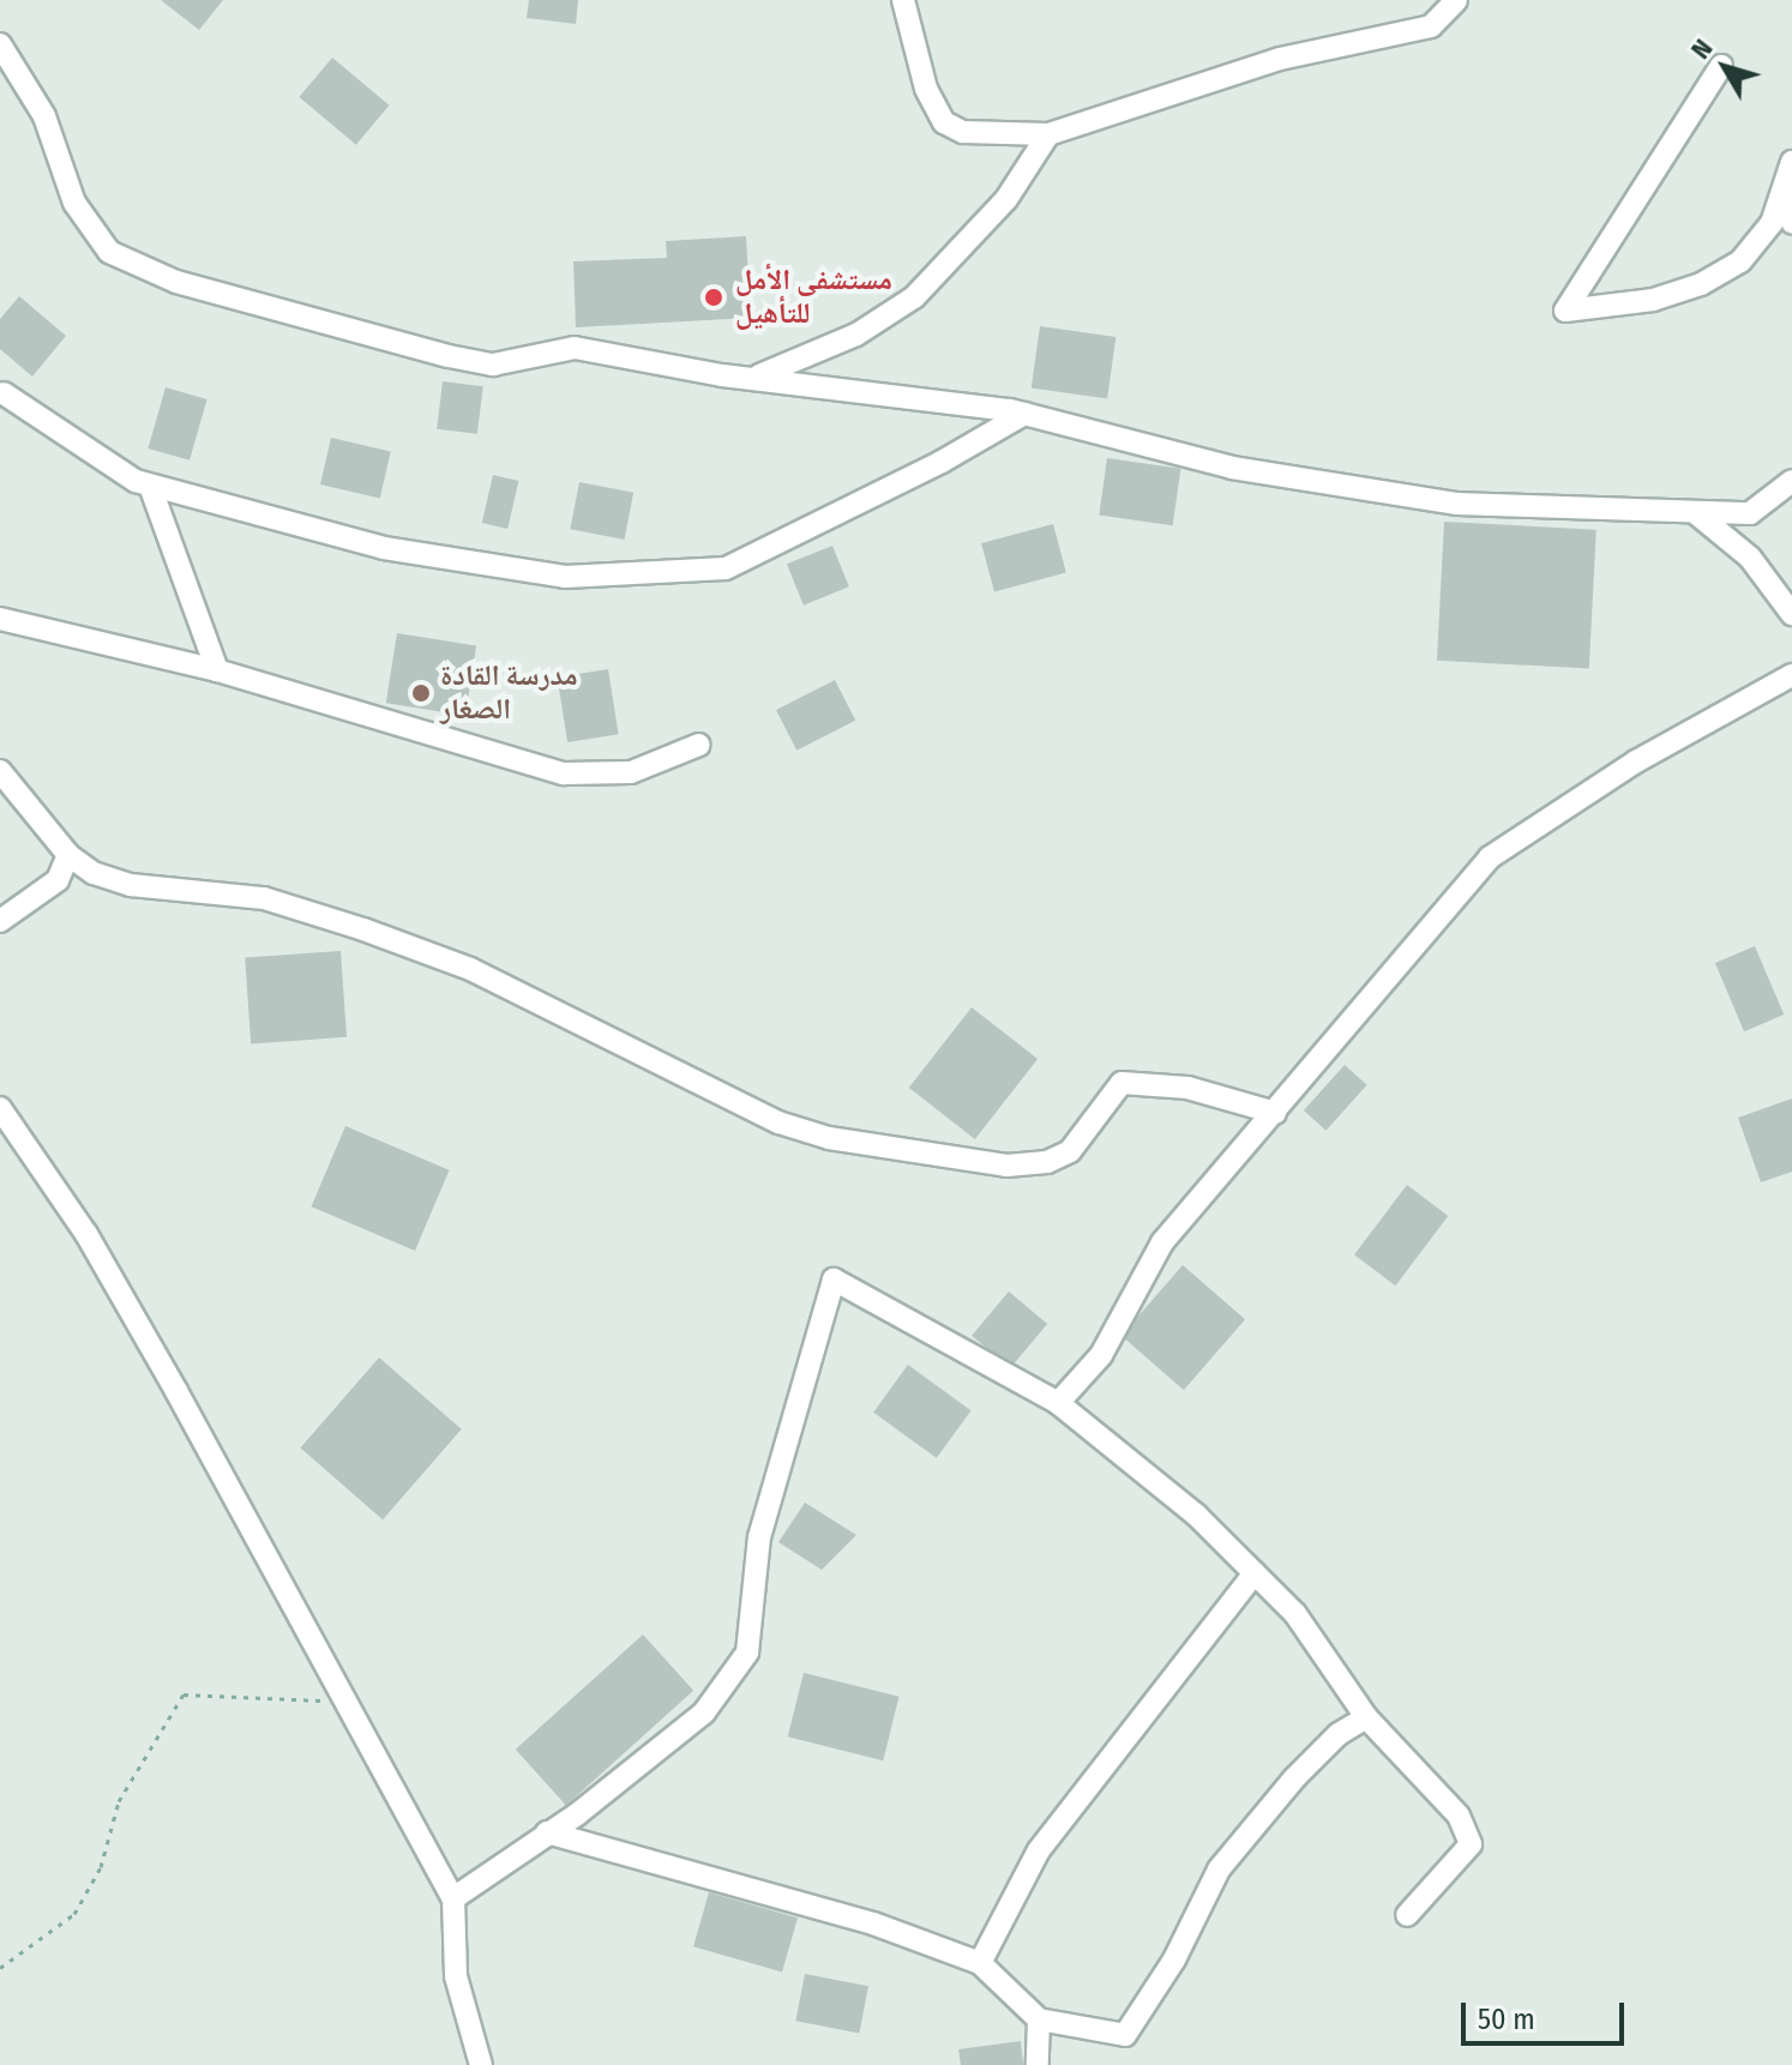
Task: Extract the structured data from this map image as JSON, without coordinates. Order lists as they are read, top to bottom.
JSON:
{
  "places": ["مستشفى الأمل للتأهيل", "مدرسة القادة الصغار"],
  "scale_bar": "50 m",
  "north": "top left"
}
